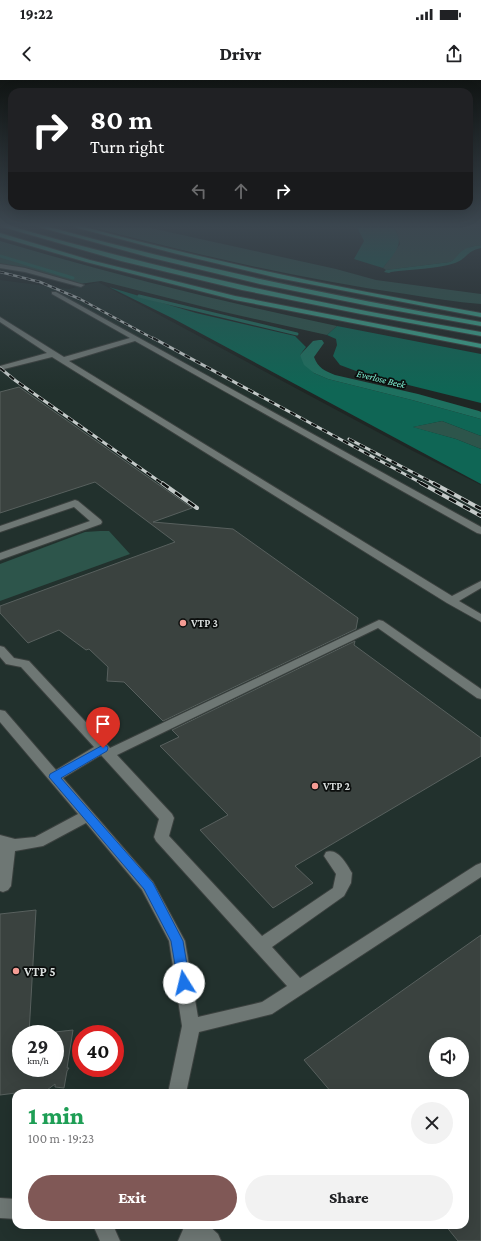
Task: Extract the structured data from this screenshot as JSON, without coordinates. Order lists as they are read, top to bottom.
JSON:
{
  "water": ["Everlose Beek"],
  "places": ["VTP 3", "VTP 2", "VTP 5"],
  "page": {
    "status": "19:22",
    "header": "Drivr",
    "turn": ["80 m", "Turn right"],
    "speed": "29 km/h",
    "limit": "40",
    "heading": ["1 min", "100 m · 19:23"],
    "buttons": ["Exit", "Share"]
  }
}
